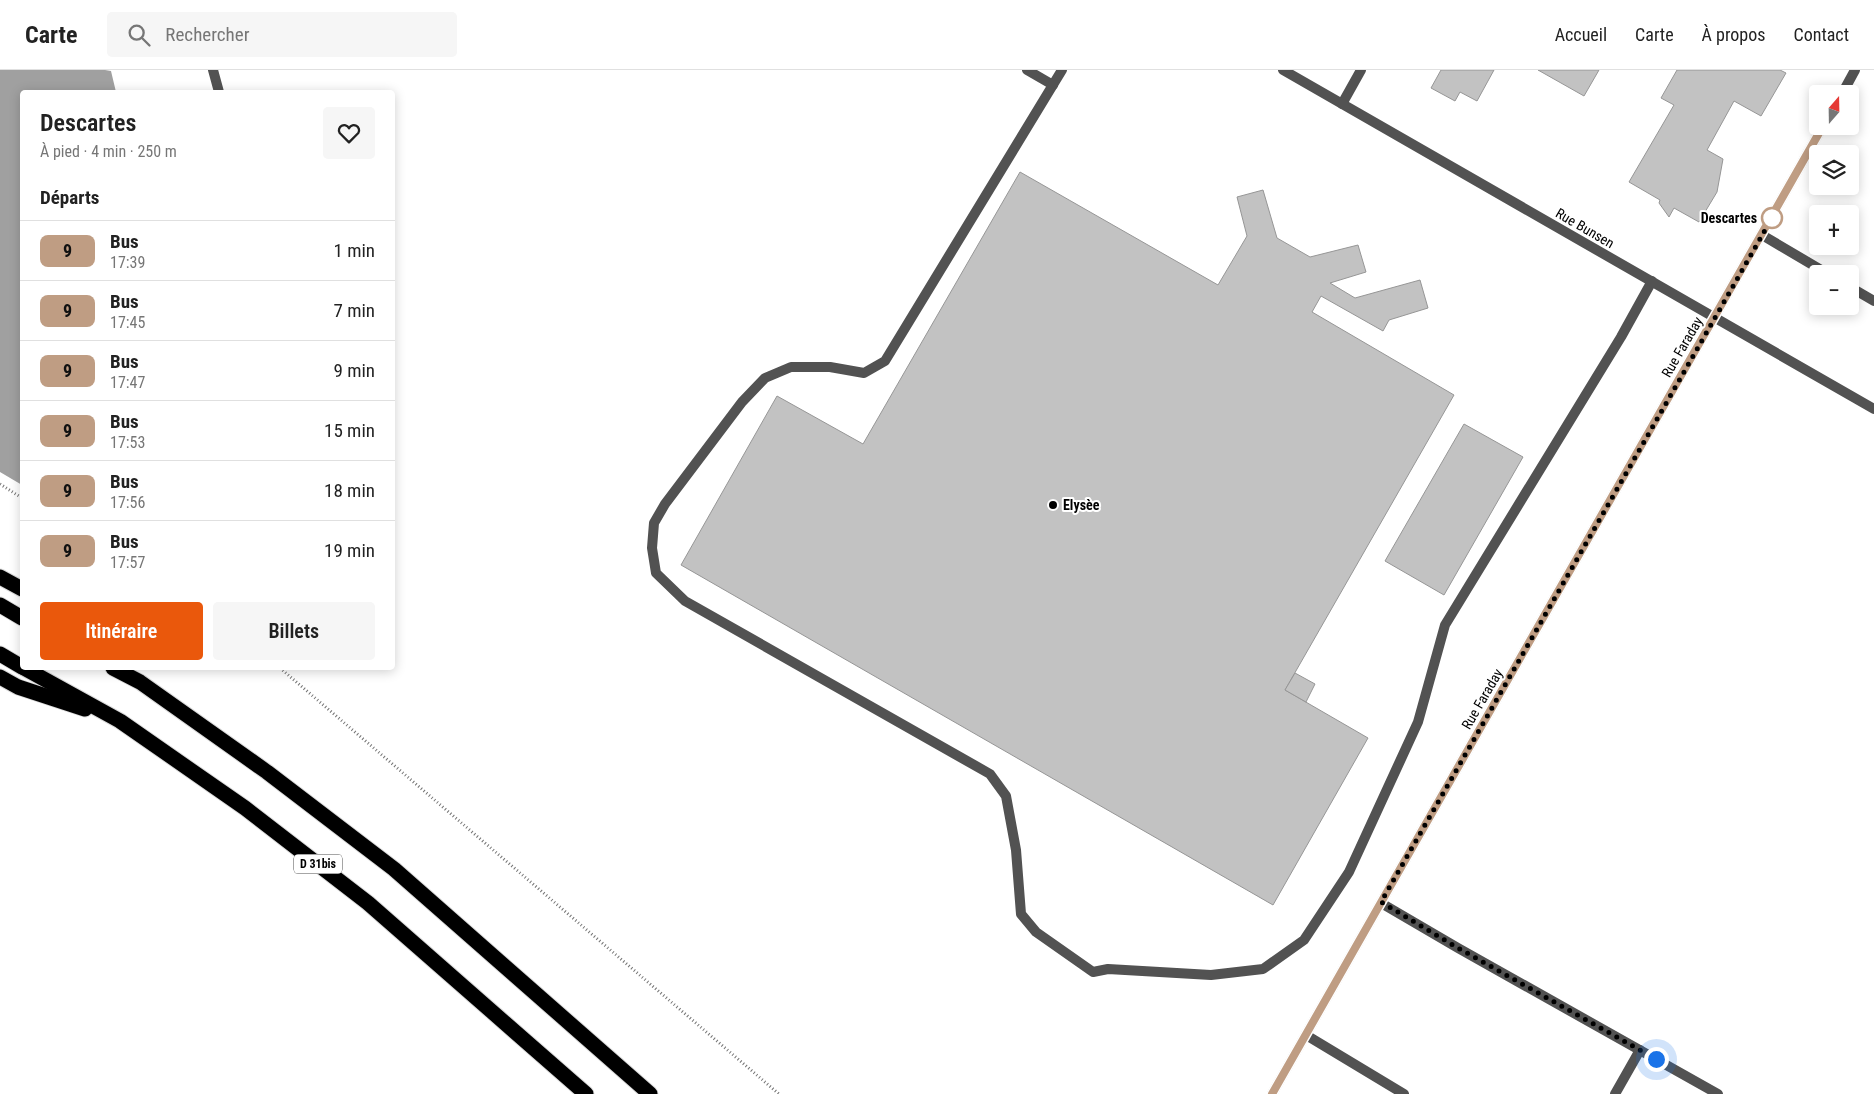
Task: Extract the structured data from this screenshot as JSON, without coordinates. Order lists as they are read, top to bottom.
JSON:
{
  "streets": {
    "highway": ["D 31bis"],
    "street": ["Rue Bunsen", "Rue Faraday"]
  },
  "crossings": [
    ["Rue Bunsen", "Rue Faraday"]
  ],
  "places": ["Descartes", "Elysèe"],
  "lines": ["bus line 9"],
  "north": "top",
  "page": {
    "header": "Carte",
    "search": "Rechercher",
    "nav": [
      "Accueil",
      "Carte",
      "À propos",
      "Contact"
    ],
    "map_buttons": ["+", "−"],
    "heading": [
      ["Descartes", "À pied · 4 min · 250 m"],
      "Départs"
    ],
    "list": [
      {
        "mark": "9",
        "name": "Bus",
        "note": "17:39",
        "value": "1 min"
      },
      {
        "mark": "9",
        "name": "Bus",
        "note": "17:45",
        "value": "7 min"
      },
      {
        "mark": "9",
        "name": "Bus",
        "note": "17:47",
        "value": "9 min"
      },
      {
        "mark": "9",
        "name": "Bus",
        "note": "17:53",
        "value": "15 min"
      },
      {
        "mark": "9",
        "name": "Bus",
        "note": "17:56",
        "value": "18 min"
      },
      {
        "mark": "9",
        "name": "Bus",
        "note": "17:57",
        "value": "19 min"
      }
    ],
    "buttons": ["Itinéraire", "Billets"]
  }
}
